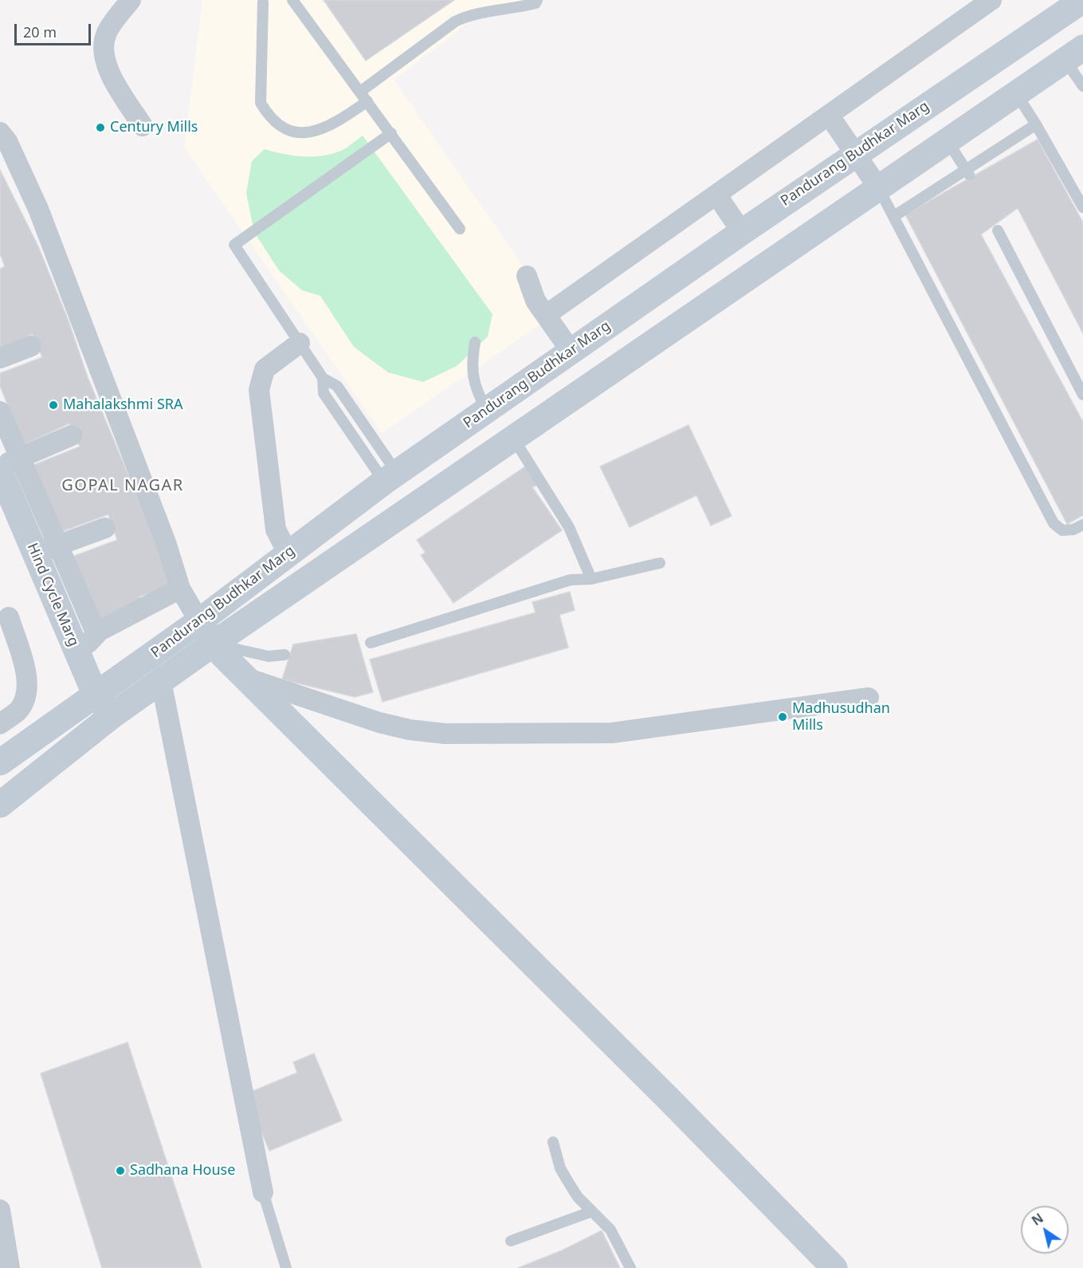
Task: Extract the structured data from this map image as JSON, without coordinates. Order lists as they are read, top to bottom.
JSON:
{
  "streets": {
    "main road": ["Pandurang Budhkar Marg", "Hind Cycle Marg"]
  },
  "crossings": [
    ["Pandurang Budhkar Marg", "Hind Cycle Marg"]
  ],
  "districts": ["GOPAL NAGAR"],
  "places": [
    "Century Mills",
    "Mahalakshmi SRA",
    "Madhusudhan Mills",
    "Sadhana House"
  ],
  "scale_bar": "20 m",
  "north": "top left"
}
